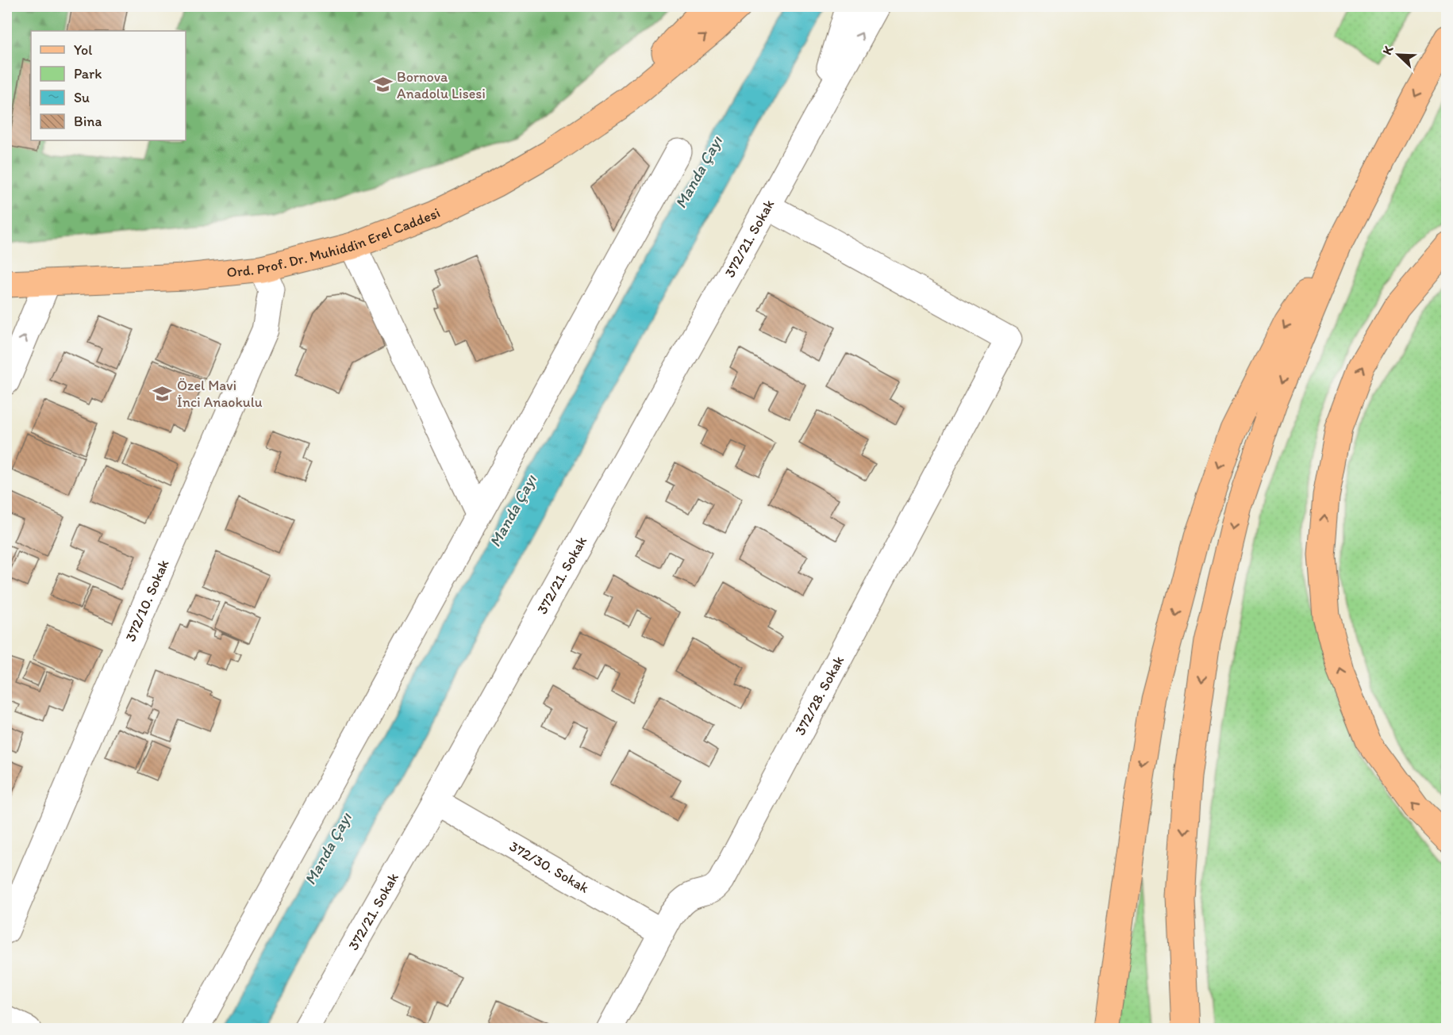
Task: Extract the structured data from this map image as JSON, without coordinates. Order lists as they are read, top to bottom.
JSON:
{
  "streets": {
    "main road": ["Ord. Prof. Dr. Muhiddin Erel Caddesi"],
    "street": [
      "372/21. Sokak",
      "372/10. Sokak",
      "372/28. Sokak",
      "372/30. Sokak"
    ]
  },
  "crossings": [
    ["372/21. Sokak", "372/28. Sokak"],
    ["372/21. Sokak", "372/30. Sokak"],
    ["Ord. Prof. Dr. Muhiddin Erel Caddesi", "372/10. Sokak"],
    ["372/28. Sokak", "372/30. Sokak"]
  ],
  "water": ["Manda Çayı"],
  "places": {
    "school or university": ["Bornova Anadolu Lisesi", "Özel Mavi İnci Anaokulu"]
  },
  "legend": [
    "Yol",
    "Park",
    "Su",
    "Bina"
  ],
  "north": "top left"
}
